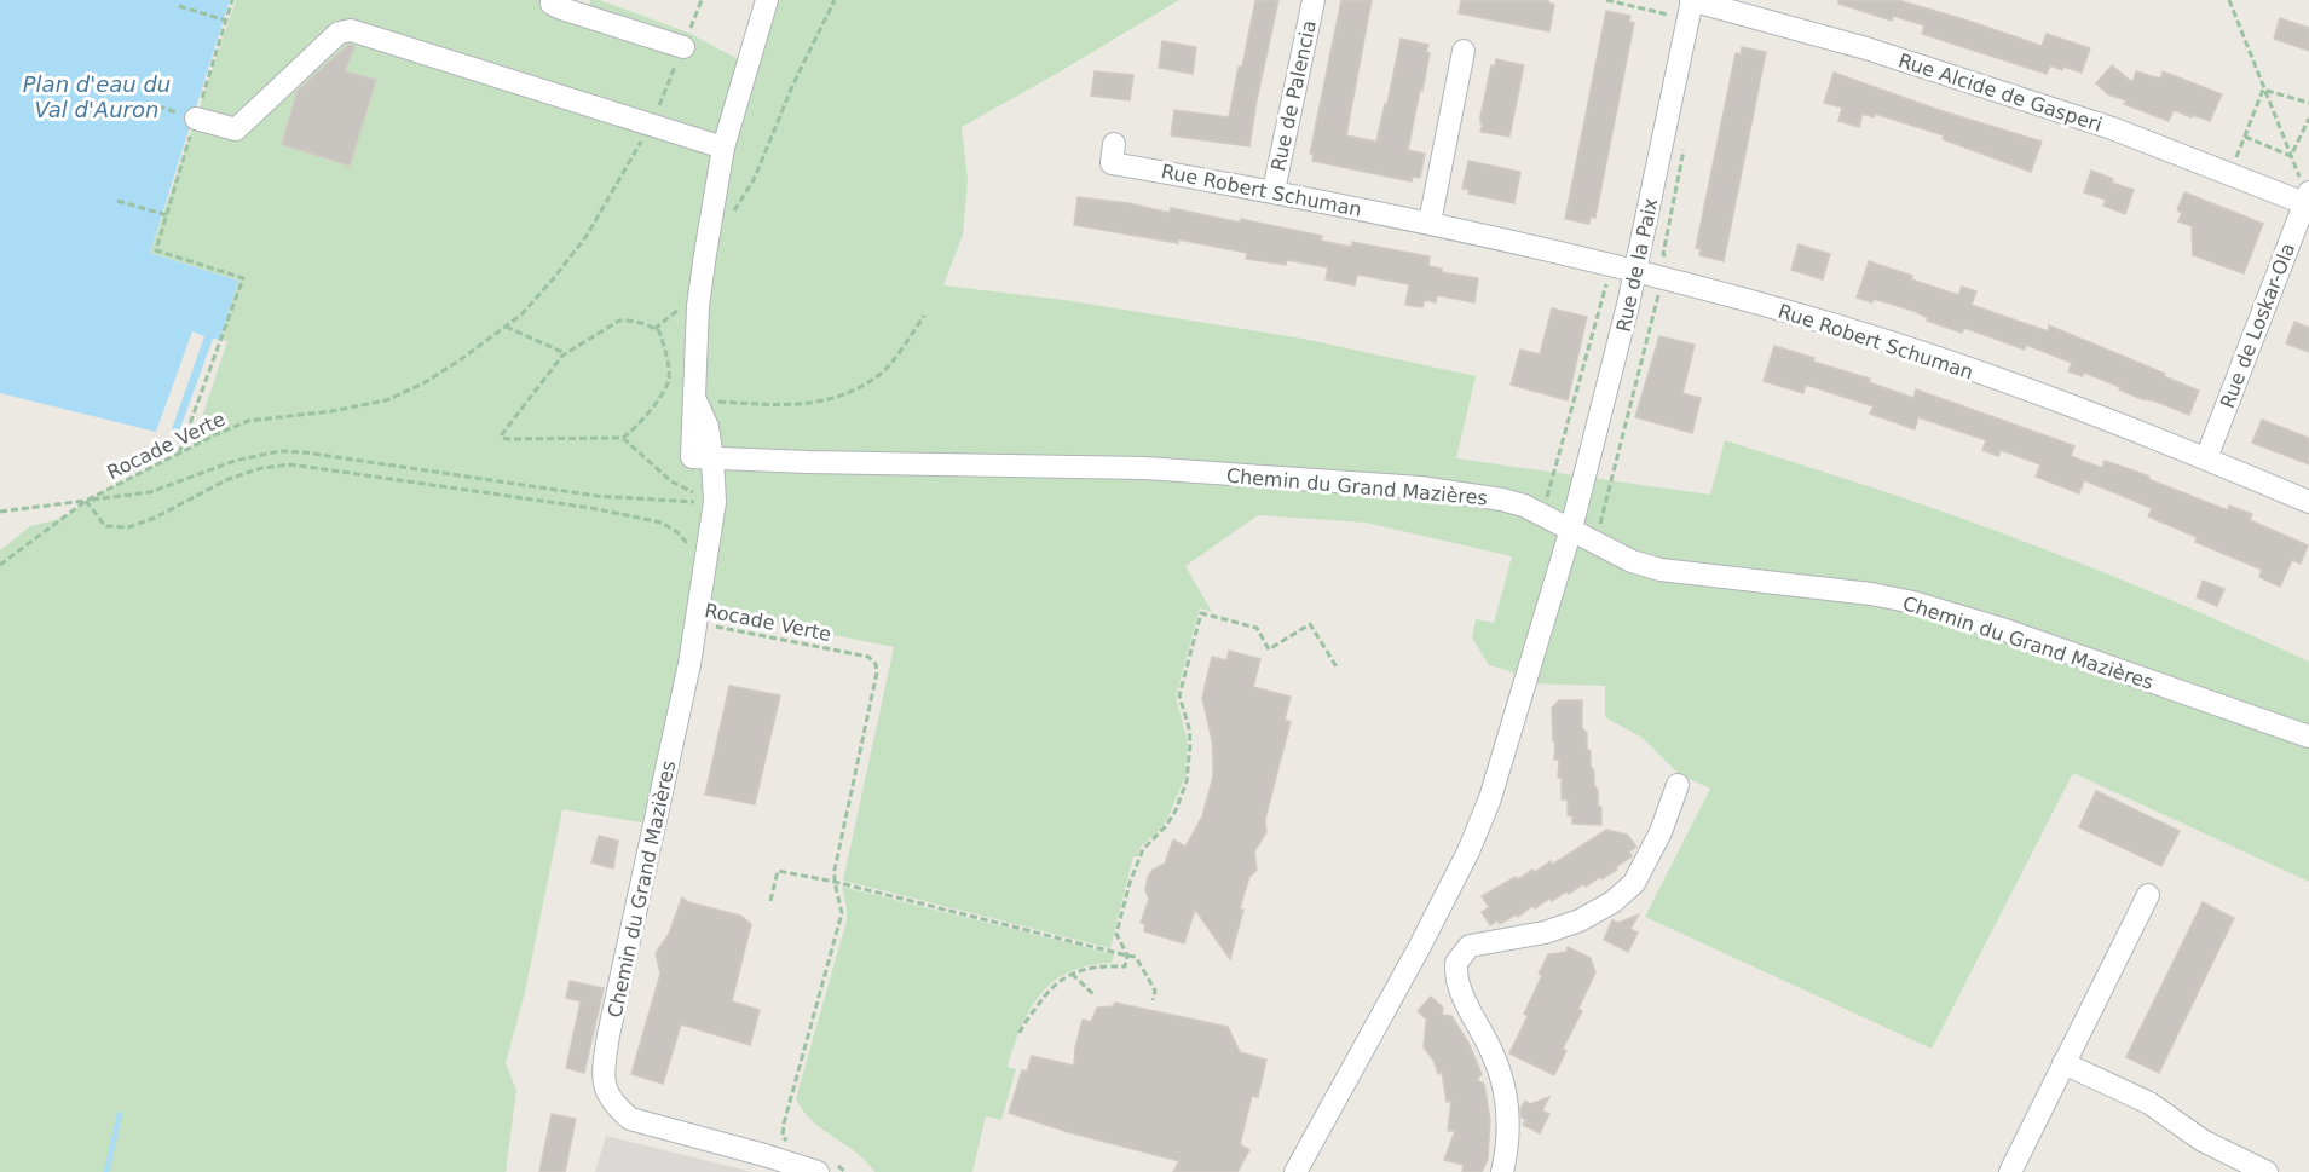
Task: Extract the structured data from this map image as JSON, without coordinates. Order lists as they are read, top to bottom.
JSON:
{
  "streets": {
    "street": [
      "Rue Alcide de Gasperi",
      "Rue de Palencia",
      "Rue Robert Schuman",
      "Rue de la Paix",
      "Rue de Loskar-Ola",
      "Chemin du Grand Mazières"
    ],
    "path": ["Rocade Verte"]
  },
  "crossings": [
    ["Rue Alcide de Gasperi", "Rue de la Paix"],
    ["Rue Alcide de Gasperi", "Rue de Loskar-Ola"],
    ["Rue de Palencia", "Rue Robert Schuman"],
    ["Rue Robert Schuman", "Rue de la Paix"],
    ["Rue Robert Schuman", "Rue de Loskar-Ola"],
    ["Rue de la Paix", "Chemin du Grand Mazières"],
    ["Rocade Verte", "Chemin du Grand Mazières"]
  ],
  "water": ["Plan d'eau du Val d'Auron"]
}
